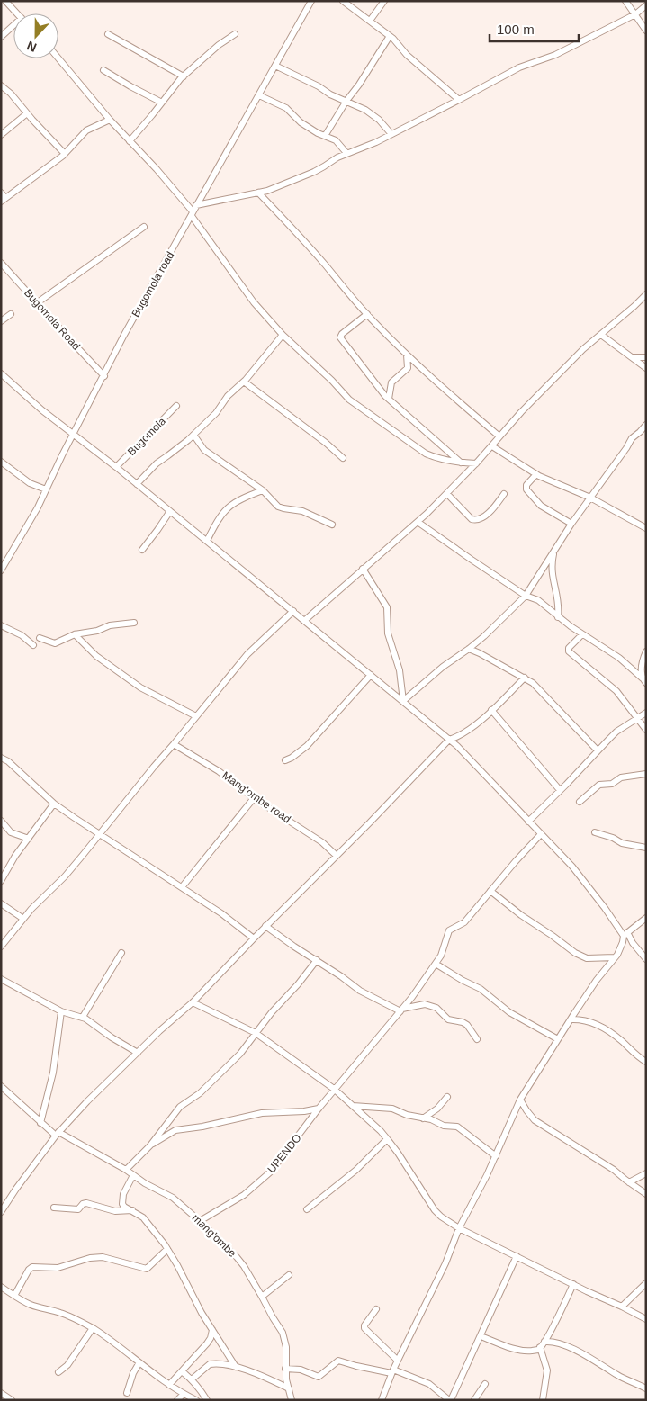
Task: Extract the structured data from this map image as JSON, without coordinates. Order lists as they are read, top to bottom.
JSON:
{
  "streets": {
    "street": [
      "Bugomola road",
      "Bugomola Road",
      "Bugomola",
      "Mang'ombe road",
      "UPENDO",
      "mang'ombe"
    ]
  },
  "crossings": [
    ["Bugomola road", "Bugomola Road"],
    ["UPENDO", "mang'ombe"]
  ],
  "scale_bar": "100 m",
  "north": "bottom"
}
